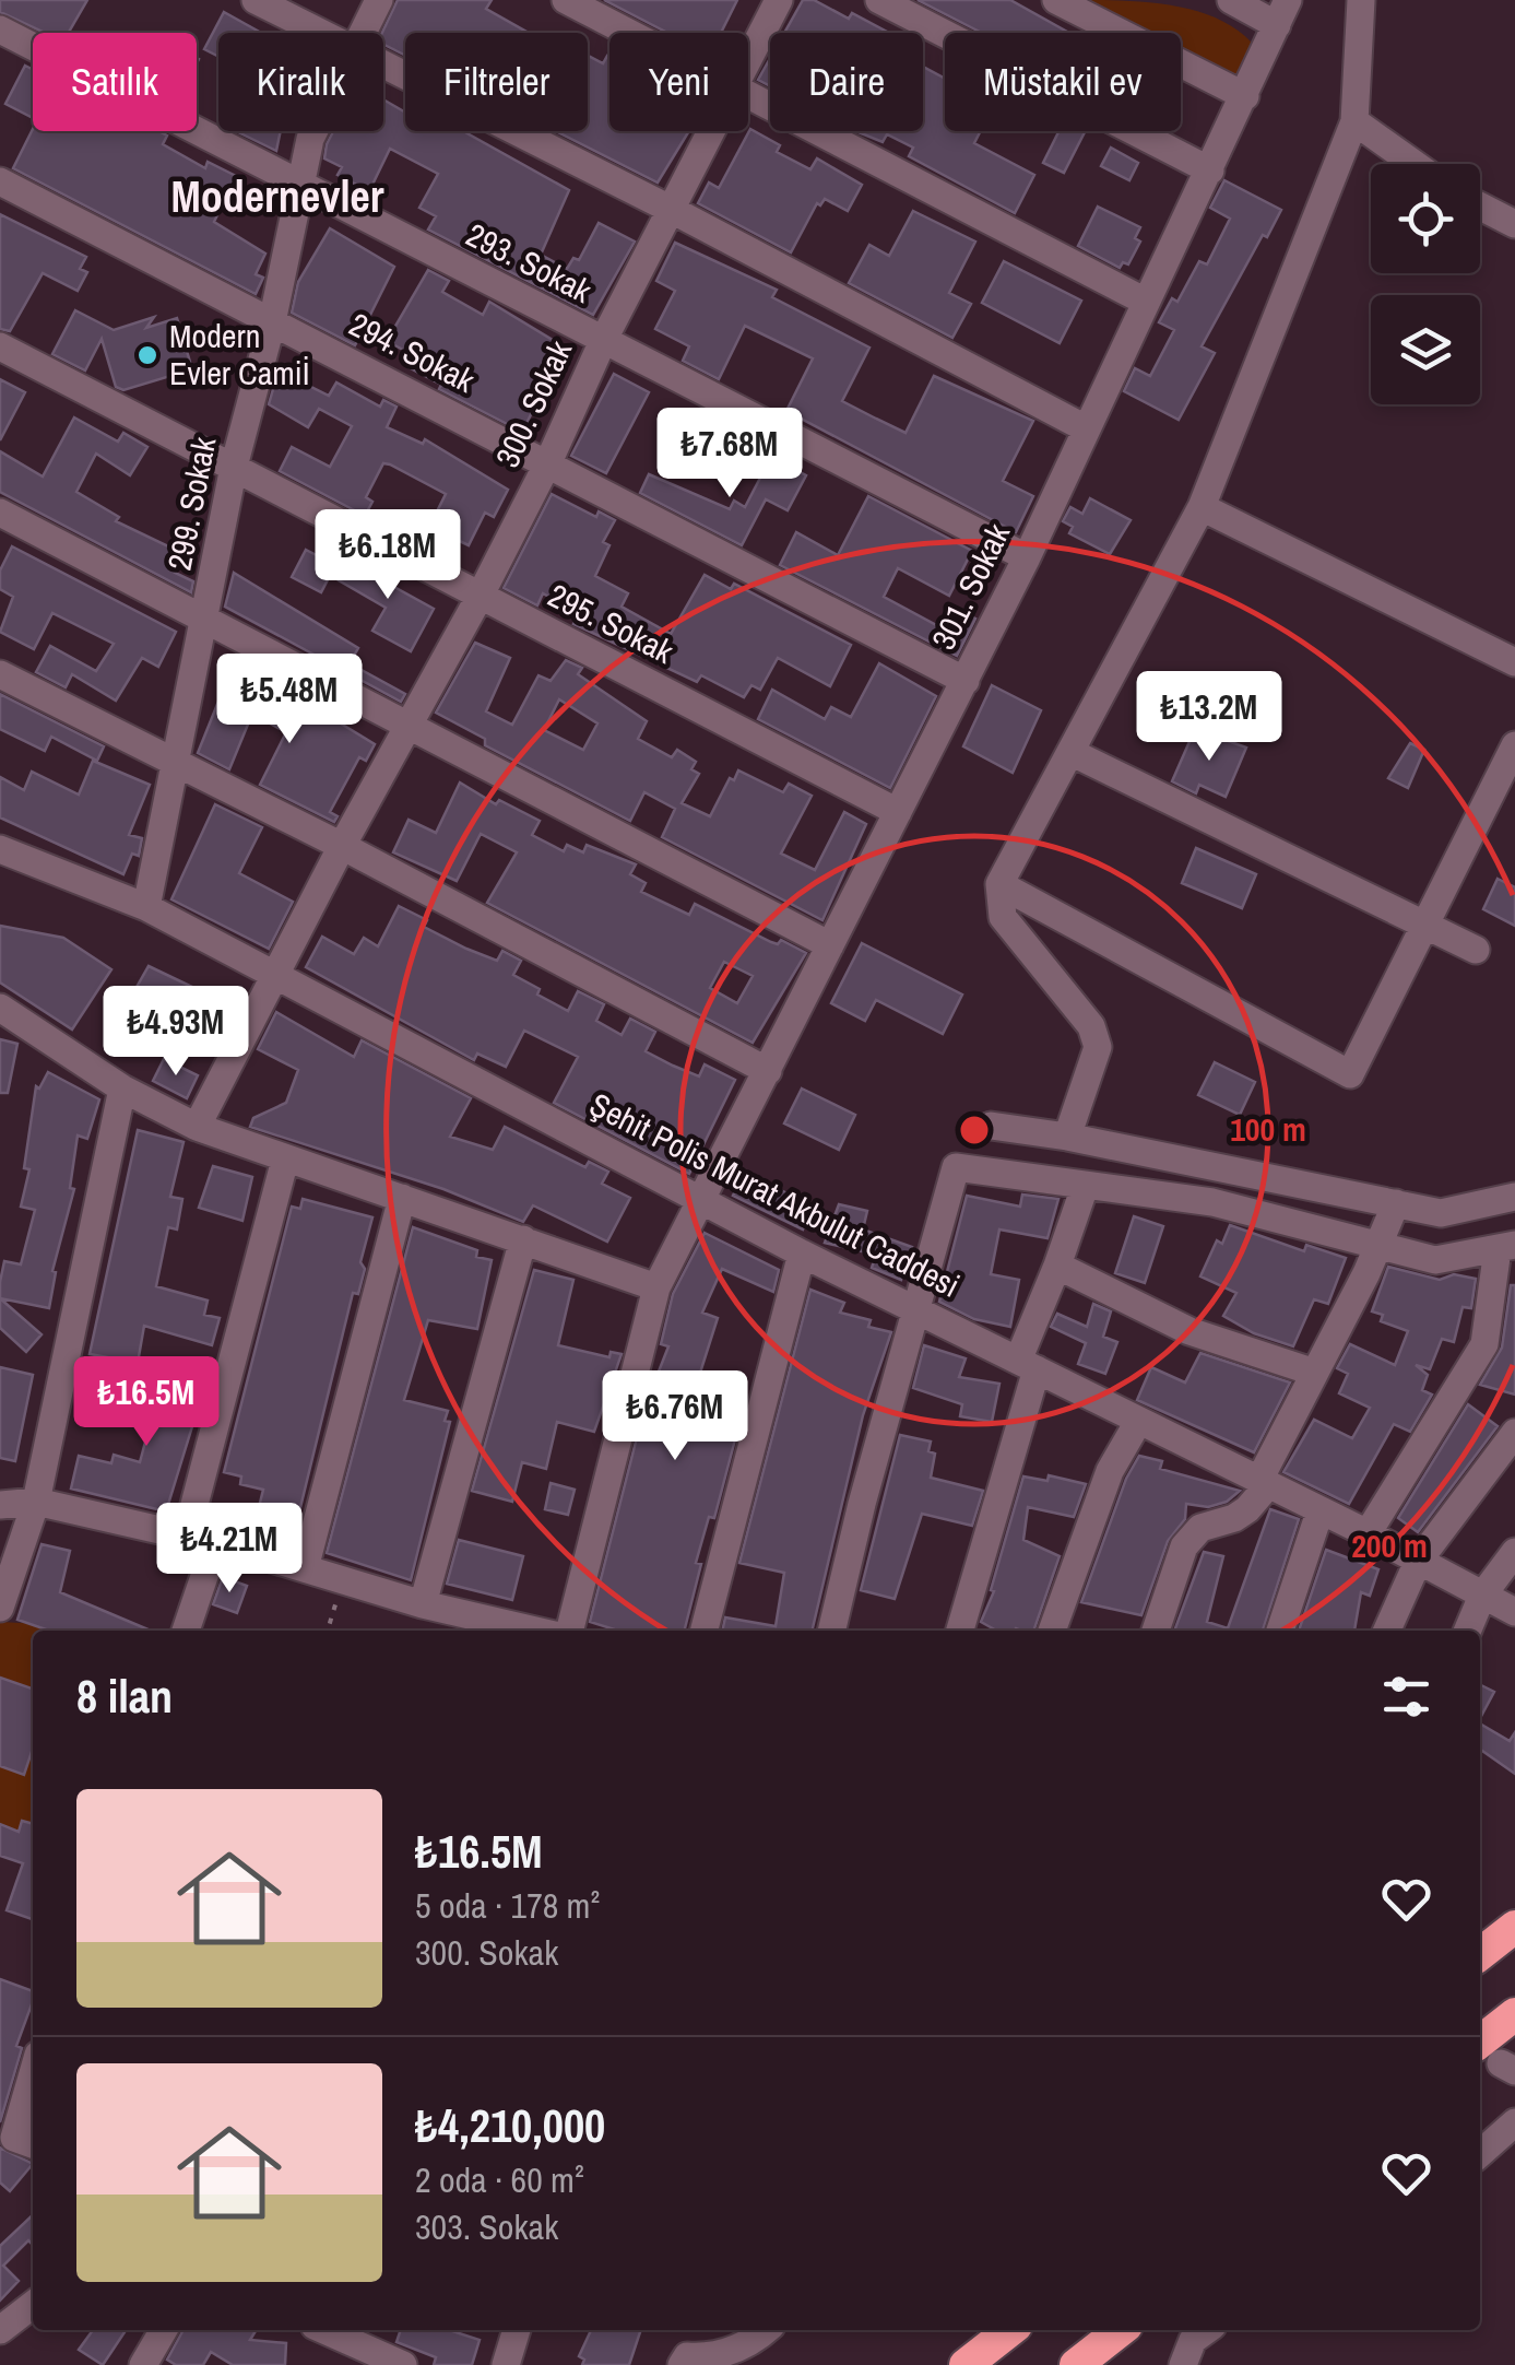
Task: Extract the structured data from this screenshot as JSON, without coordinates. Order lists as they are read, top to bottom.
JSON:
{
  "streets": {
    "street": [
      "293. Sokak",
      "294. Sokak",
      "300. Sokak",
      "299. Sokak",
      "301. Sokak",
      "295. Sokak",
      "Şehit Polis Murat Akbulut Caddesi"
    ]
  },
  "crossings": [
    ["293. Sokak", "300. Sokak"],
    ["293. Sokak", "299. Sokak"],
    ["293. Sokak", "301. Sokak"],
    ["294. Sokak", "300. Sokak"],
    ["294. Sokak", "299. Sokak"],
    ["294. Sokak", "301. Sokak"],
    ["300. Sokak", "295. Sokak"],
    ["300. Sokak", "Şehit Polis Murat Akbulut Caddesi"],
    ["299. Sokak", "295. Sokak"],
    ["299. Sokak", "Şehit Polis Murat Akbulut Caddesi"],
    ["301. Sokak", "295. Sokak"],
    ["301. Sokak", "Şehit Polis Murat Akbulut Caddesi"]
  ],
  "districts": ["Modernevler"],
  "places": ["Modern Evler Camiİ"],
  "page": {
    "chip": [
      "Satılık",
      "Kiralık",
      "Filtreler",
      "Yeni",
      "Daire",
      "Müstakil ev"
    ],
    "price": [
      "₺7.68M",
      "₺6.18M",
      "₺5.48M",
      "₺13.2M",
      "₺4.93M",
      "₺16.5M",
      "₺6.76M",
      "₺4.21M"
    ],
    "heading": "8 ilan",
    "list": [
      {
        "name": "₺16.5M",
        "note": "5 oda · 178 m² · 300. Sokak"
      },
      {
        "name": "₺4,210,000",
        "note": "2 oda · 60 m² · 303. Sokak"
      }
    ]
  },
  "rings": ["100 m", "200 m"]
}
